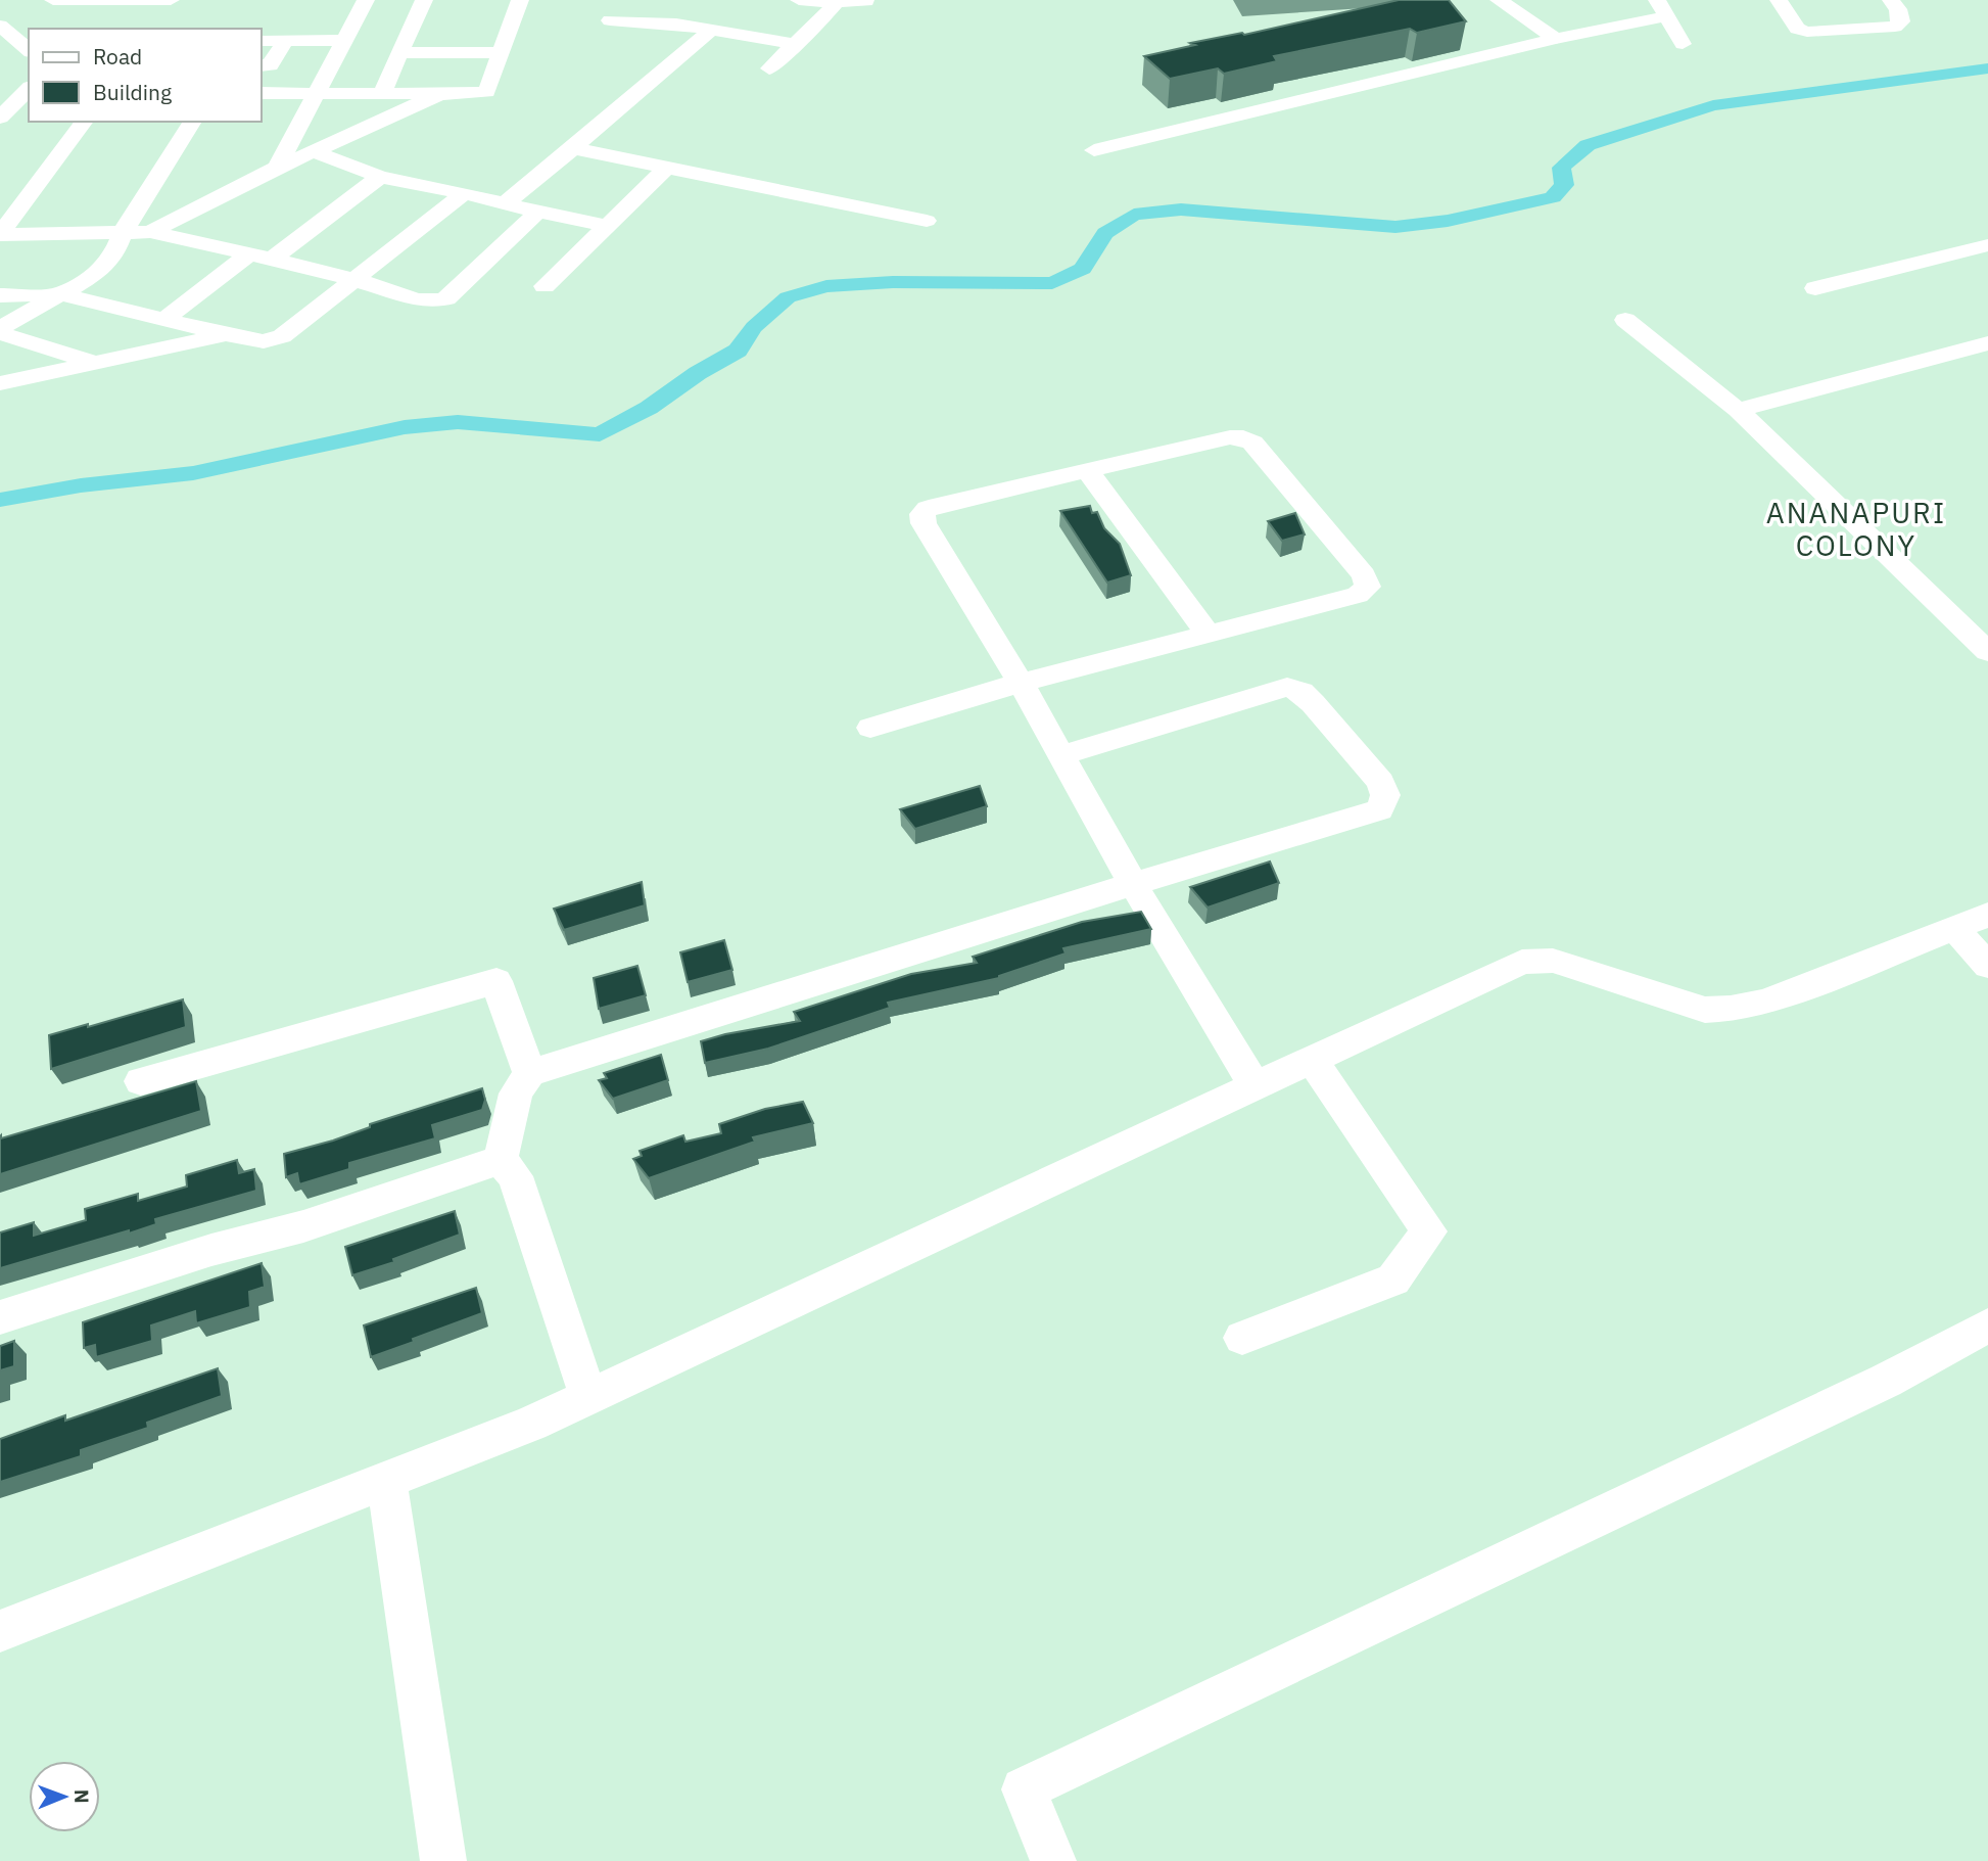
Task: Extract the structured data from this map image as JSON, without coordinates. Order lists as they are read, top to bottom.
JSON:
{
  "districts": ["ANANAPURI COLONY"],
  "legend": ["Road", "Building"],
  "north": "right"
}
